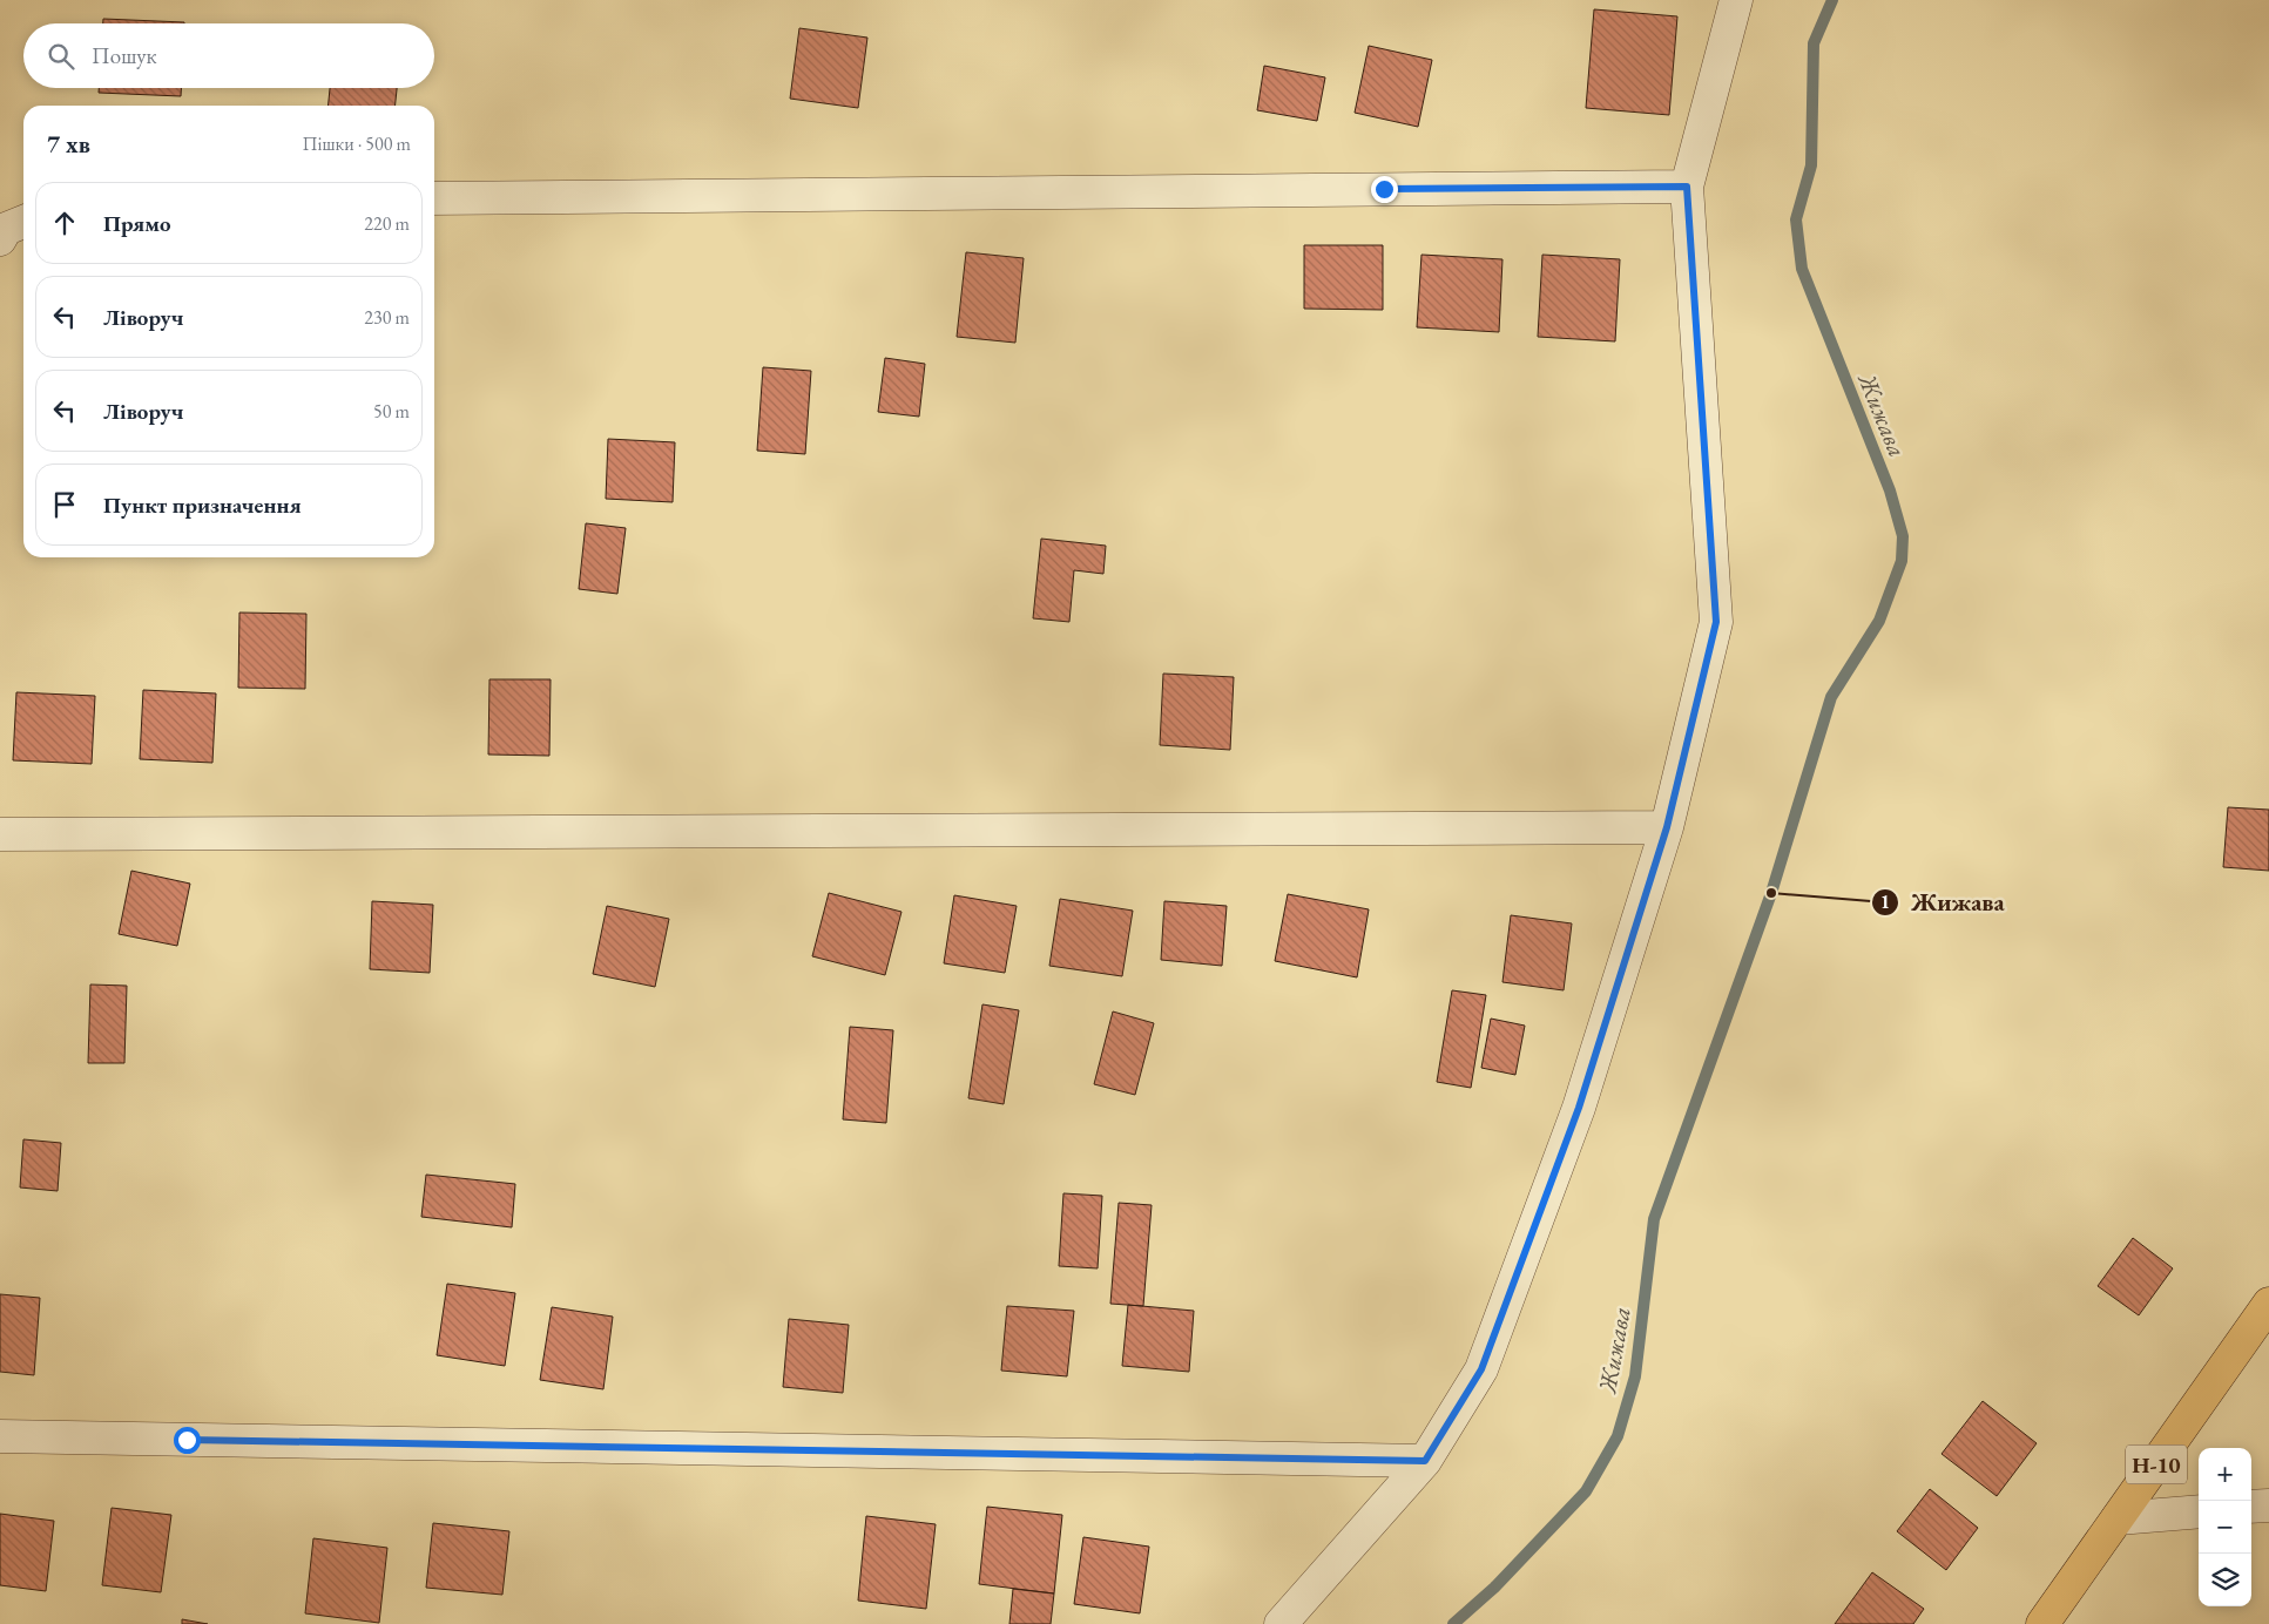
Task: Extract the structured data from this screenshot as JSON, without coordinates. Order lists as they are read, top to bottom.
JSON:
{
  "streets": {
    "main road": ["Н-10"]
  },
  "water": ["Жижава"],
  "places": ["Жижава"],
  "page": {
    "search": "Пошук",
    "heading": ["7 хв", "Пішки · 500 m"],
    "list": [
      ["Прямо", "220 m"],
      ["Ліворуч", "230 m"],
      ["Ліворуч", "50 m"],
      "Пункт призначення"
    ],
    "map_buttons": ["+", "−"]
  }
}
